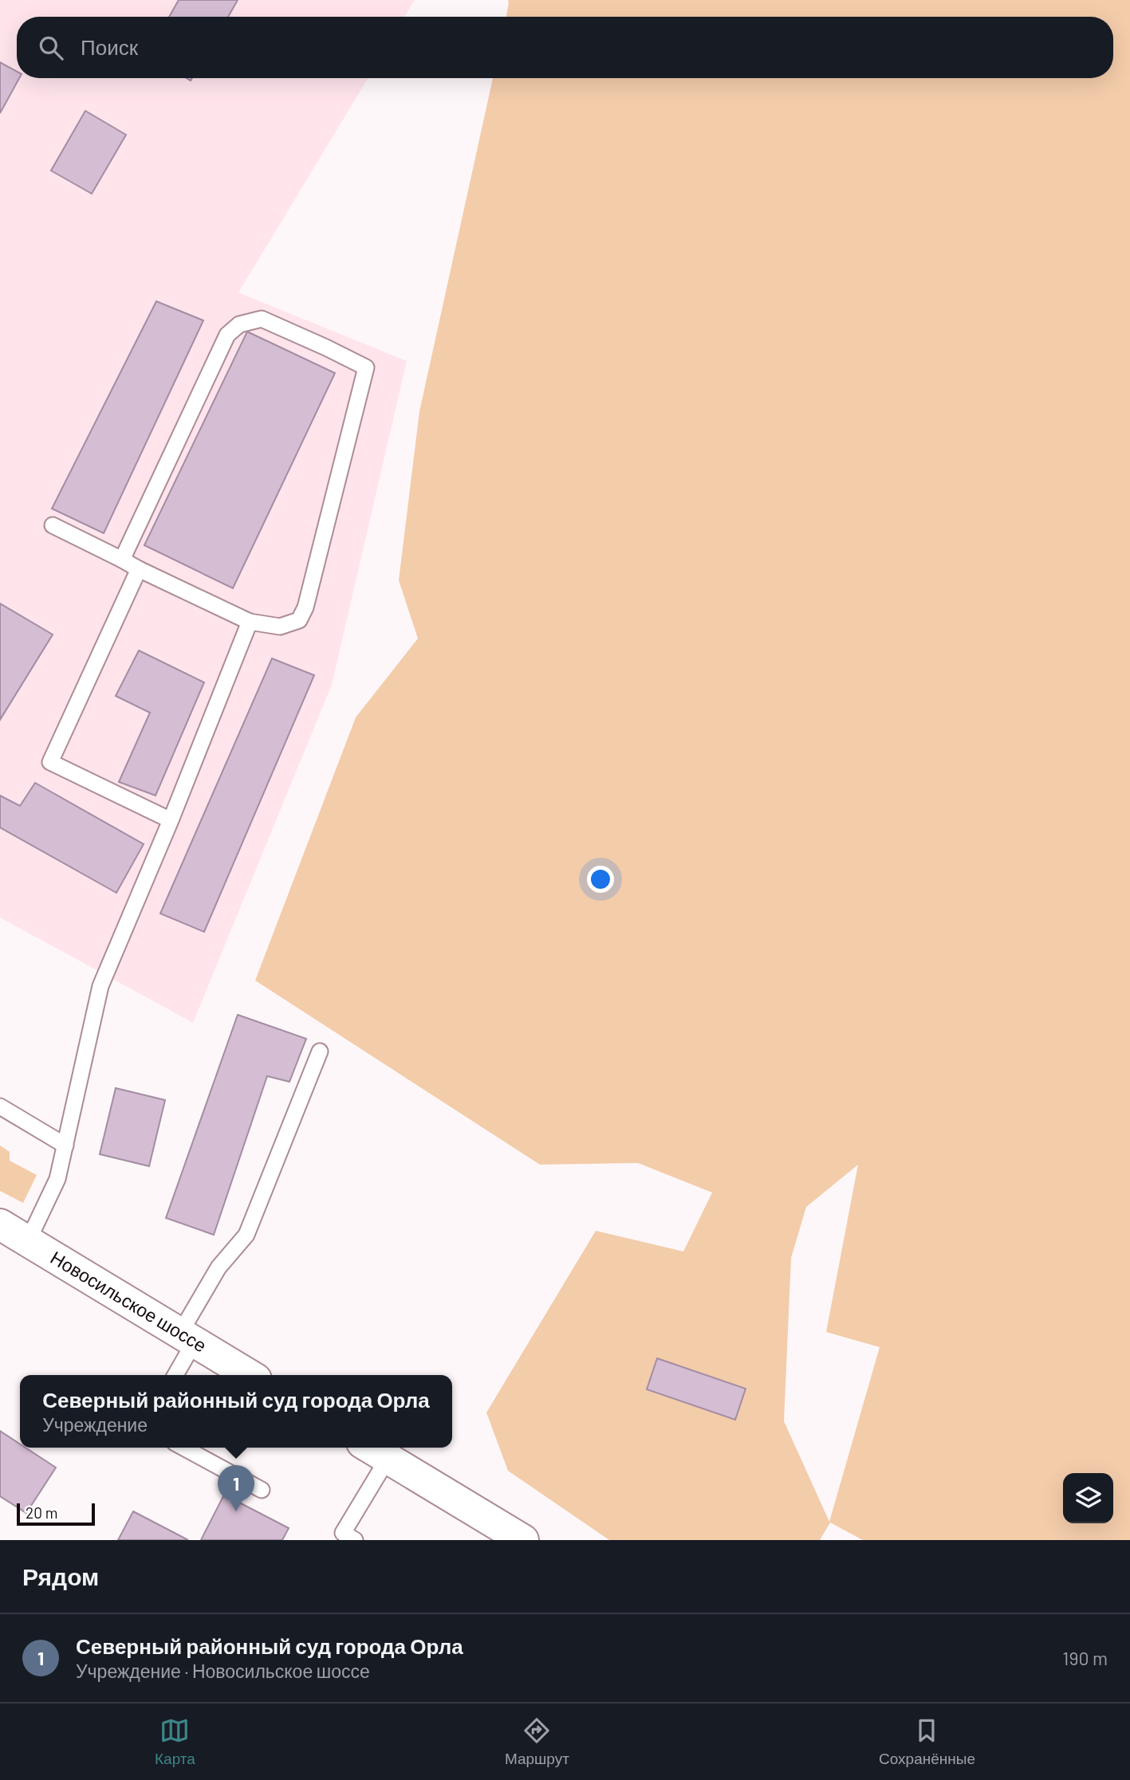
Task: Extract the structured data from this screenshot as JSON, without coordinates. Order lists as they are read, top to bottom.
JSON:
{
  "streets": {
    "street": ["Новосильское шоссе"]
  },
  "scale_bar": "20 m",
  "page": {
    "search": "Поиск",
    "popup": ["Северный районный суд города Орла", "Учреждение"],
    "pins": "1",
    "scale": "20 m",
    "heading": "Рядом",
    "list": [
      {
        "mark": "1",
        "name": "Северный районный суд города Орла",
        "note": "Учреждение · Новосильское шоссе",
        "value": "190 m"
      }
    ],
    "nav": ["Карта", "Маршрут", "Сохранённые"]
  }
}
